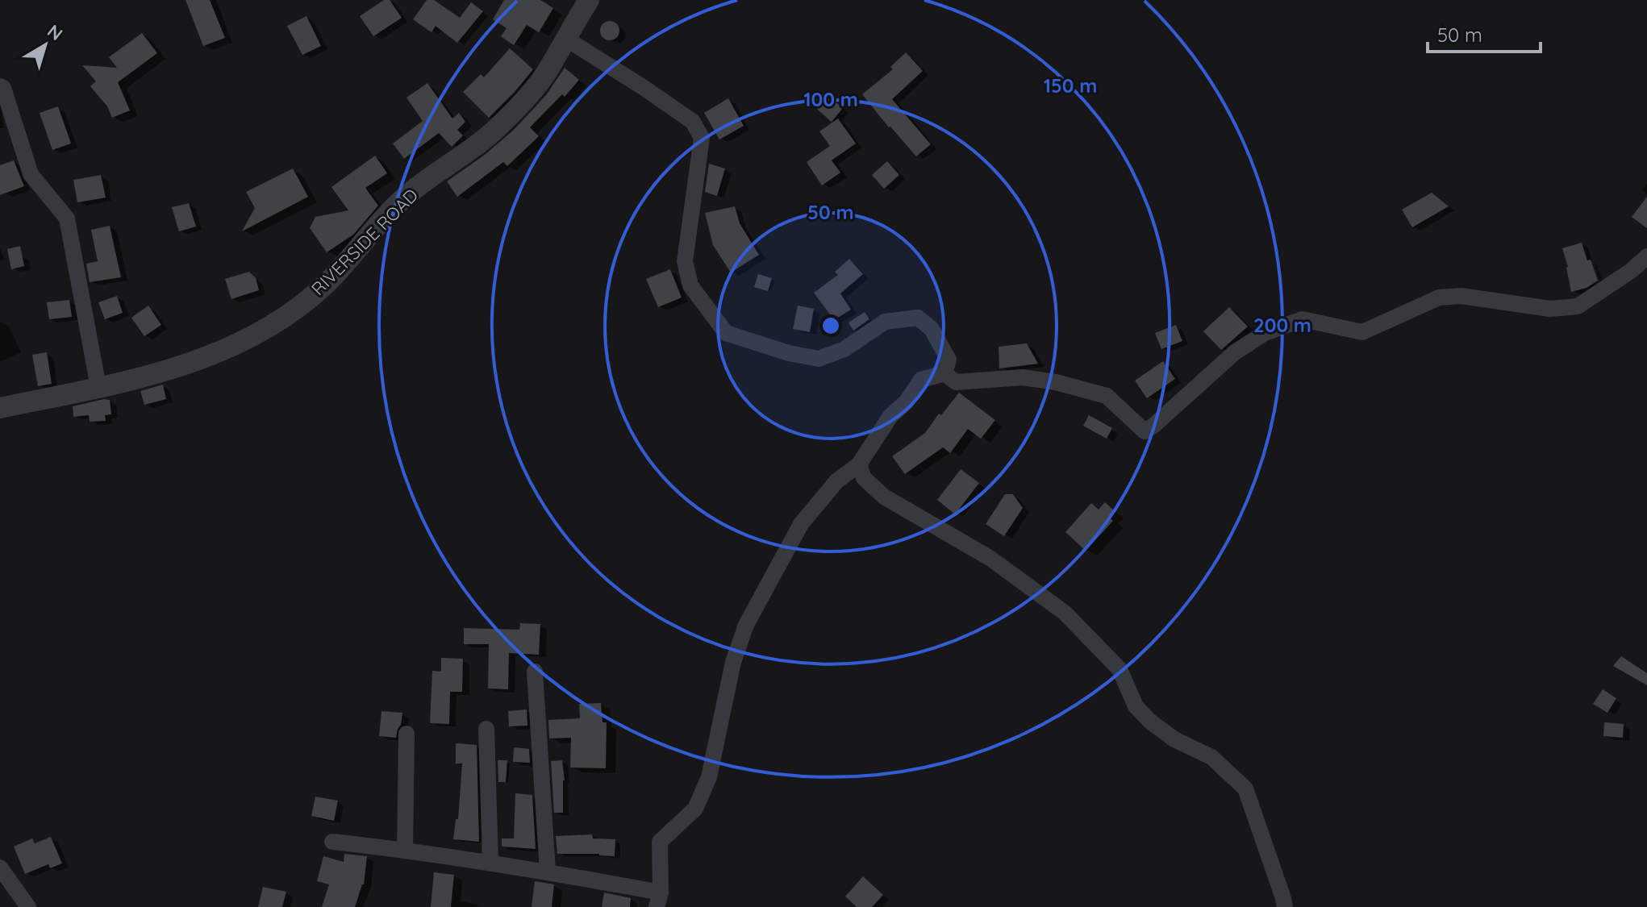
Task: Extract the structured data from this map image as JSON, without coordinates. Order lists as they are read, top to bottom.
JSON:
{
  "streets": {
    "street": ["RIVERSIDE ROAD"]
  },
  "scale_bar": "50 m",
  "north": "top right",
  "rings": [
    "150 m",
    "100 m",
    "50 m",
    "200 m"
  ]
}
